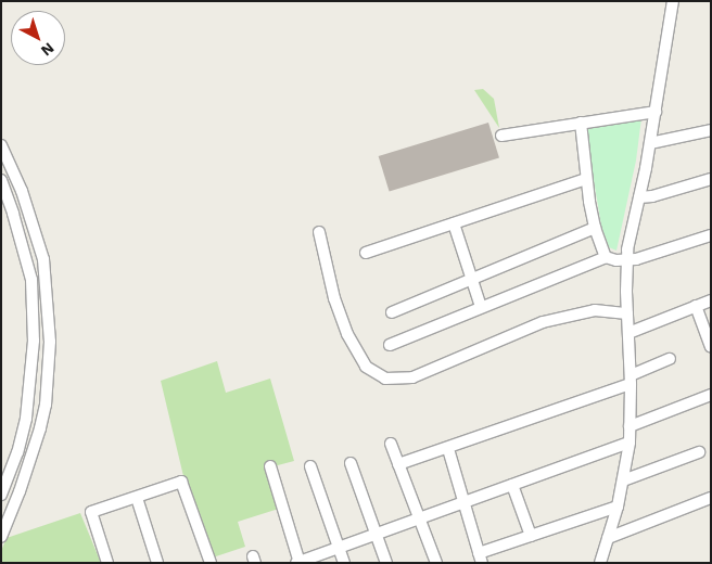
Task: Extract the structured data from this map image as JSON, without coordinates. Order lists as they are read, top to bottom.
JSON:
{
  "north": "bottom right"
}
